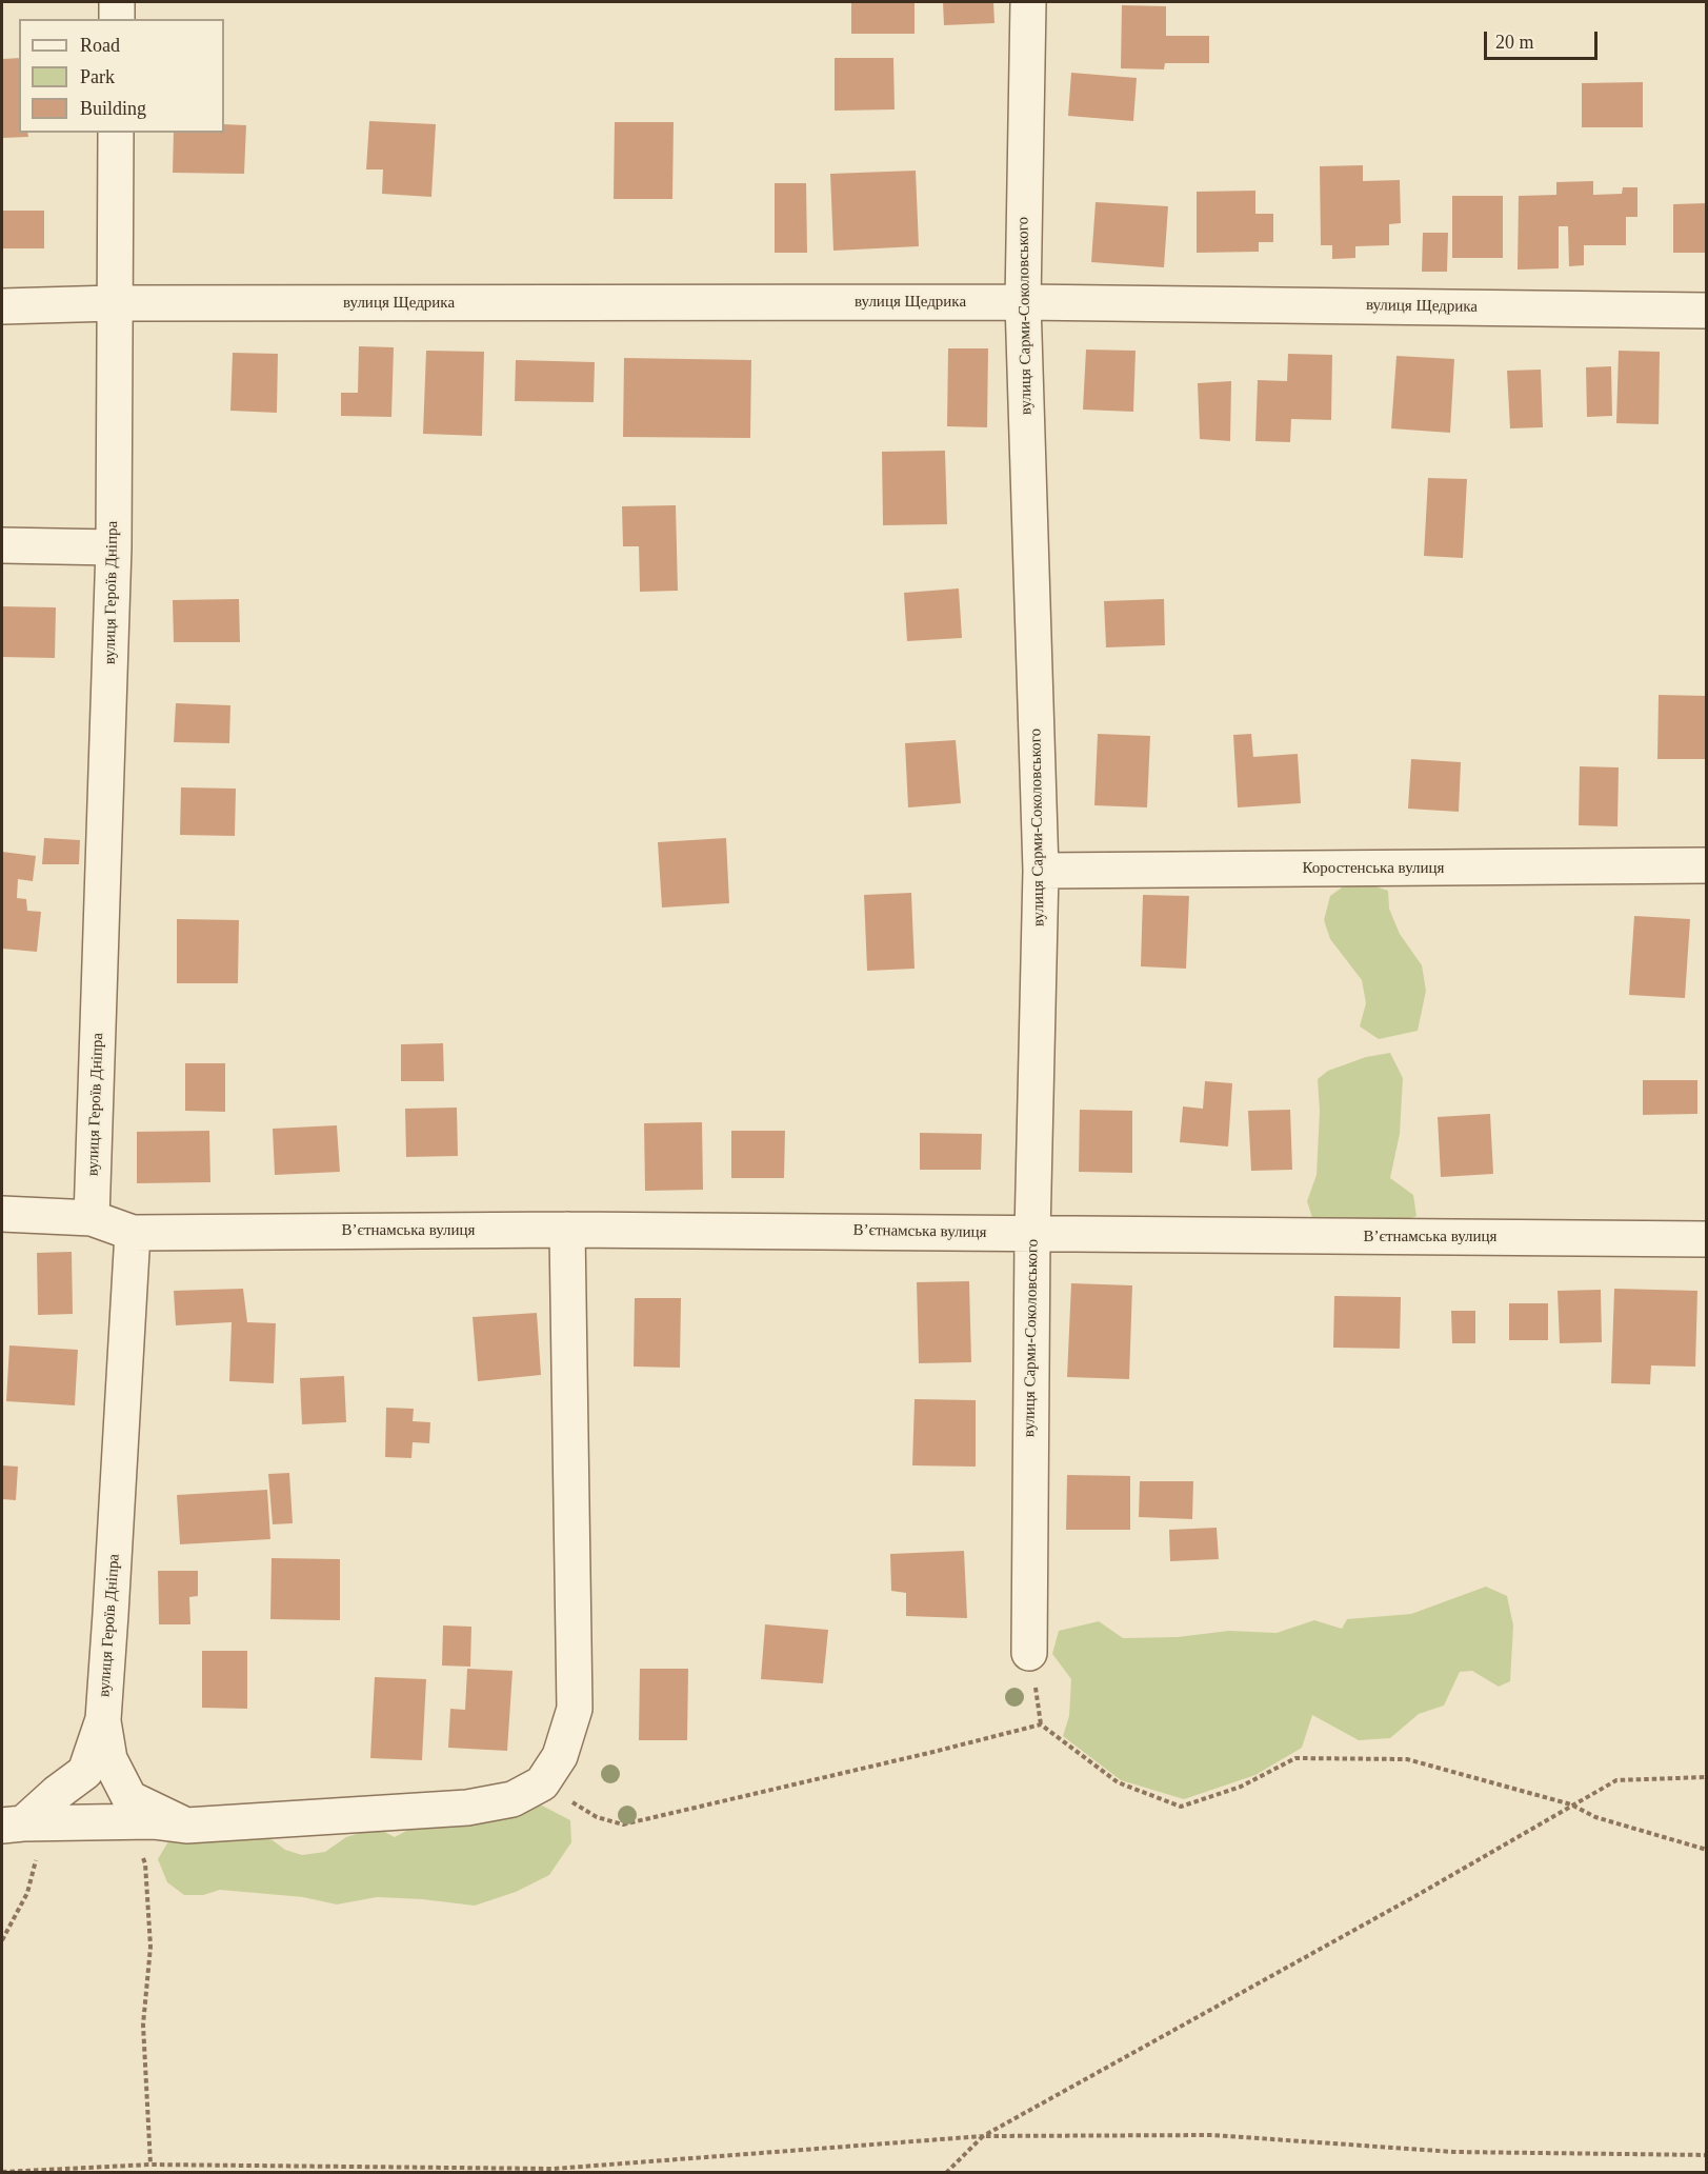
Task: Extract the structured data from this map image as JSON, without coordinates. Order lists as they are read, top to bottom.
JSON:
{
  "streets": {
    "street": [
      "вулиця Щедрика",
      "вулиця Сарми-Соколовського",
      "вулиця Героїв Дніпра",
      "Коростенська вулиця",
      "Вʼєтнамська вулиця"
    ]
  },
  "crossings": [
    ["вулиця Щедрика", "вулиця Сарми-Соколовського"],
    ["вулиця Щедрика", "вулиця Героїв Дніпра"],
    ["вулиця Сарми-Соколовського", "Коростенська вулиця"],
    ["вулиця Сарми-Соколовського", "Вʼєтнамська вулиця"],
    ["вулиця Героїв Дніпра", "Вʼєтнамська вулиця"]
  ],
  "legend": ["Road", "Park", "Building"],
  "scale_bar": "20 m"
}
